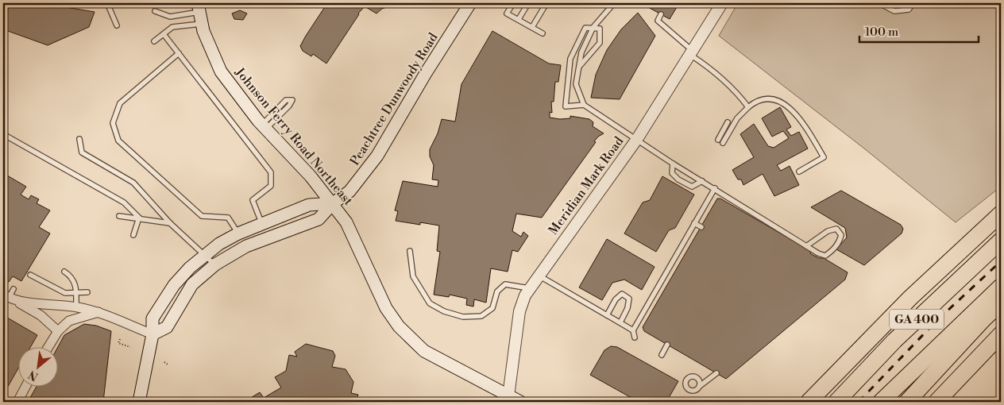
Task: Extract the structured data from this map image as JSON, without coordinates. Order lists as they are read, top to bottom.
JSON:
{
  "streets": {
    "highway": ["GA 400"],
    "main road": ["Peachtree Dunwoody Road", "Johnson Ferry Road Northeast"],
    "street": ["Meridian Mark Road"]
  },
  "crossings": [
    ["Peachtree Dunwoody Road", "Johnson Ferry Road Northeast"],
    ["Johnson Ferry Road Northeast", "Meridian Mark Road"]
  ],
  "scale_bar": "100 m",
  "north": "bottom left"
}
